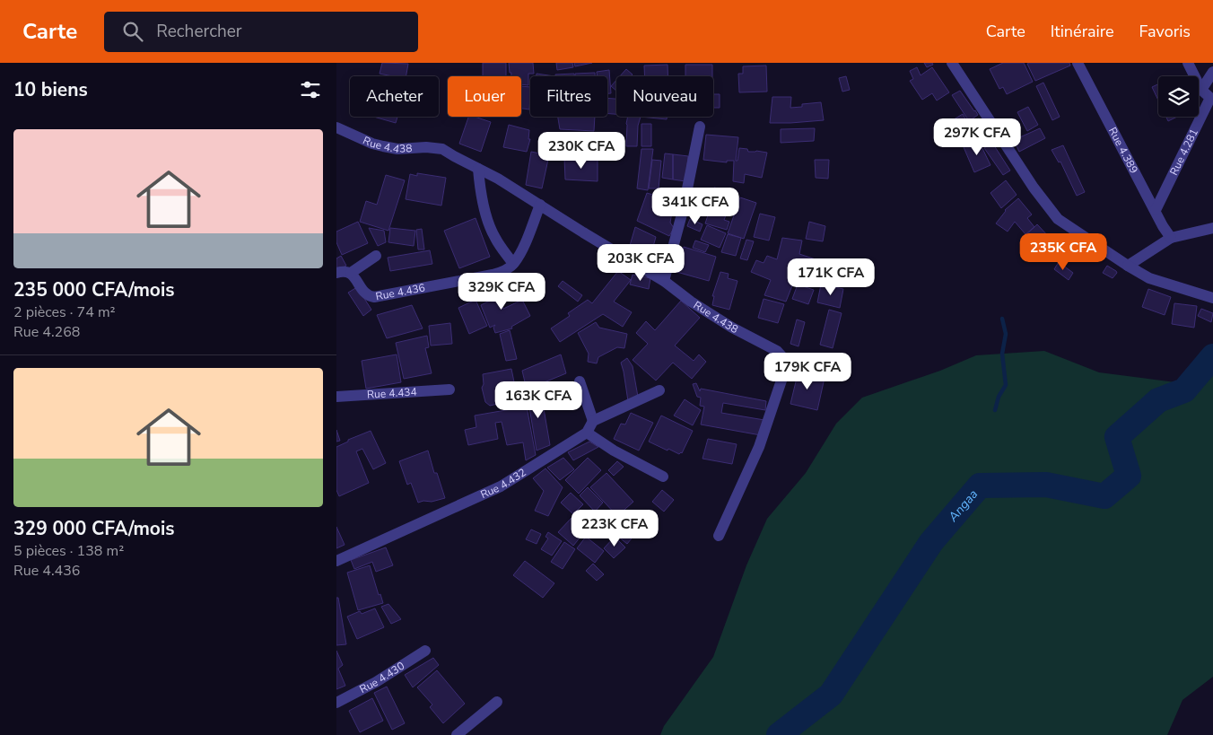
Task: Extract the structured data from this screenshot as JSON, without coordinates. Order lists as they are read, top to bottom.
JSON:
{
  "streets": {
    "street": [
      "Rue 4.438",
      "Rue 4.389",
      "Rue 4.281",
      "Rue 4.436",
      "Rue 4.434",
      "Rue 4.432",
      "Rue 4.430"
    ]
  },
  "crossings": [
    ["Rue 4.389", "Rue 4.281"]
  ],
  "water": ["Angaa"],
  "page": {
    "header": "Carte",
    "search": "Rechercher",
    "nav": ["Carte", "Itinéraire", "Favoris"],
    "heading": "10 biens",
    "chip": [
      "Acheter",
      "Louer",
      "Filtres",
      "Nouveau"
    ],
    "list": [
      {
        "name": "235 000 CFA/mois",
        "note": "2 pièces · 74 m² · Rue 4.268"
      },
      {
        "name": "329 000 CFA/mois",
        "note": "5 pièces · 138 m² · Rue 4.436"
      }
    ],
    "price": [
      "297K CFA",
      "230K CFA",
      "341K CFA",
      "235K CFA",
      "203K CFA",
      "171K CFA",
      "329K CFA",
      "179K CFA",
      "163K CFA",
      "223K CFA"
    ]
  }
}
